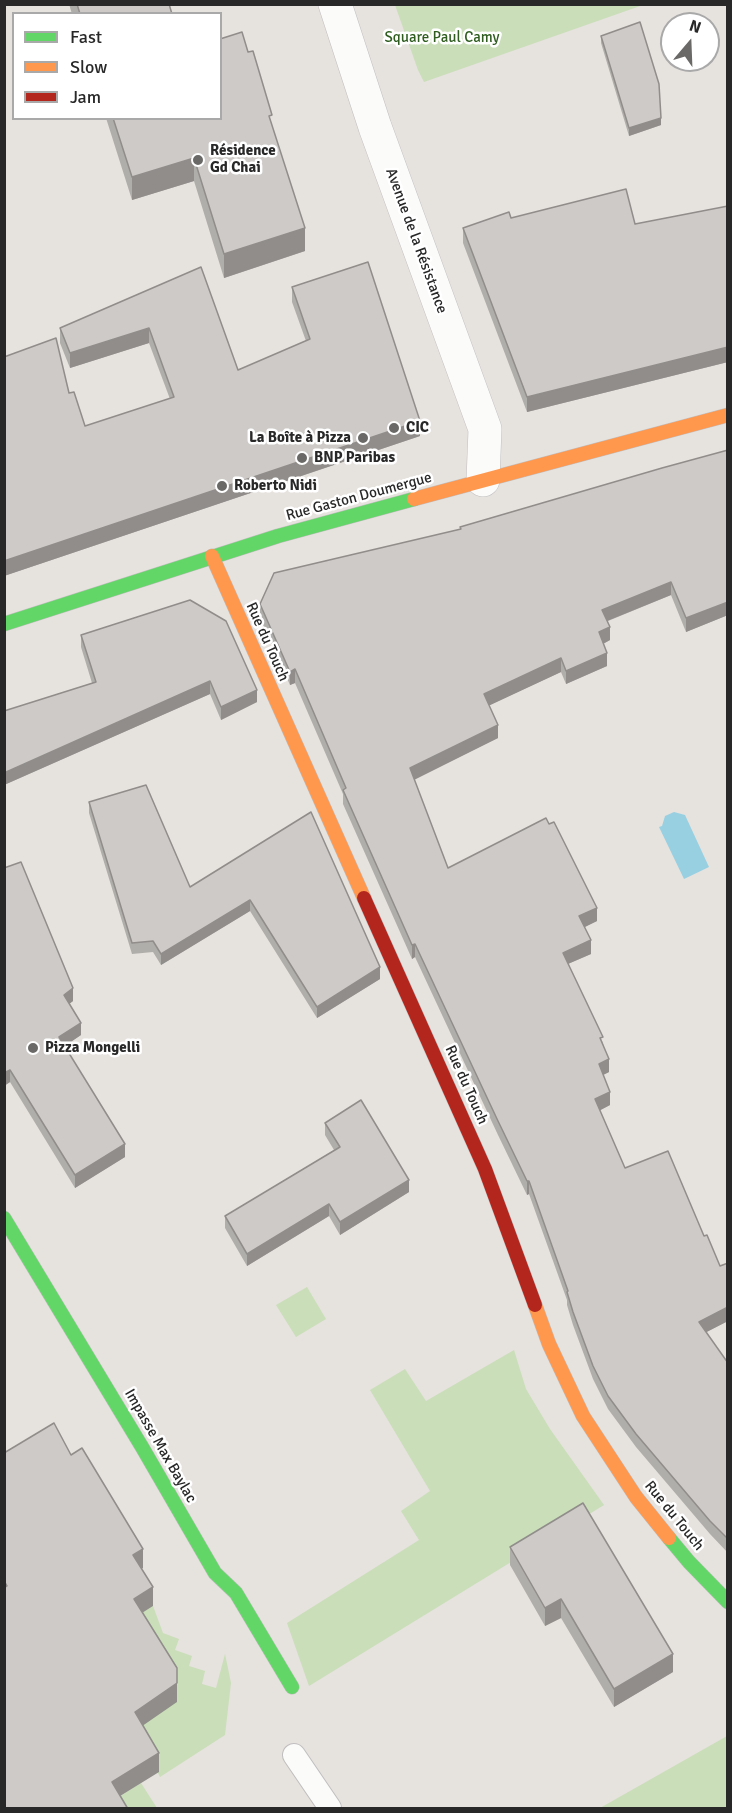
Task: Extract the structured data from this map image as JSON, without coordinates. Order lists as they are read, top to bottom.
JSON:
{
  "streets": {
    "street": [
      "Avenue de la Résistance",
      "Rue Gaston Doumergue",
      "Rue du Touch",
      "Impasse Max Baylac"
    ]
  },
  "crossings": [
    ["Avenue de la Résistance", "Rue Gaston Doumergue"],
    ["Rue Gaston Doumergue", "Rue du Touch"]
  ],
  "parks": ["Square Paul Camy"],
  "places": [
    "Résidence Gd Chai",
    "CIC",
    "La Boîte à Pizza",
    "BNP Paribas",
    "Roberto Nidi",
    "Pizza Mongelli"
  ],
  "legend": ["Fast", "Slow", "Jam"],
  "north": "top"
}
